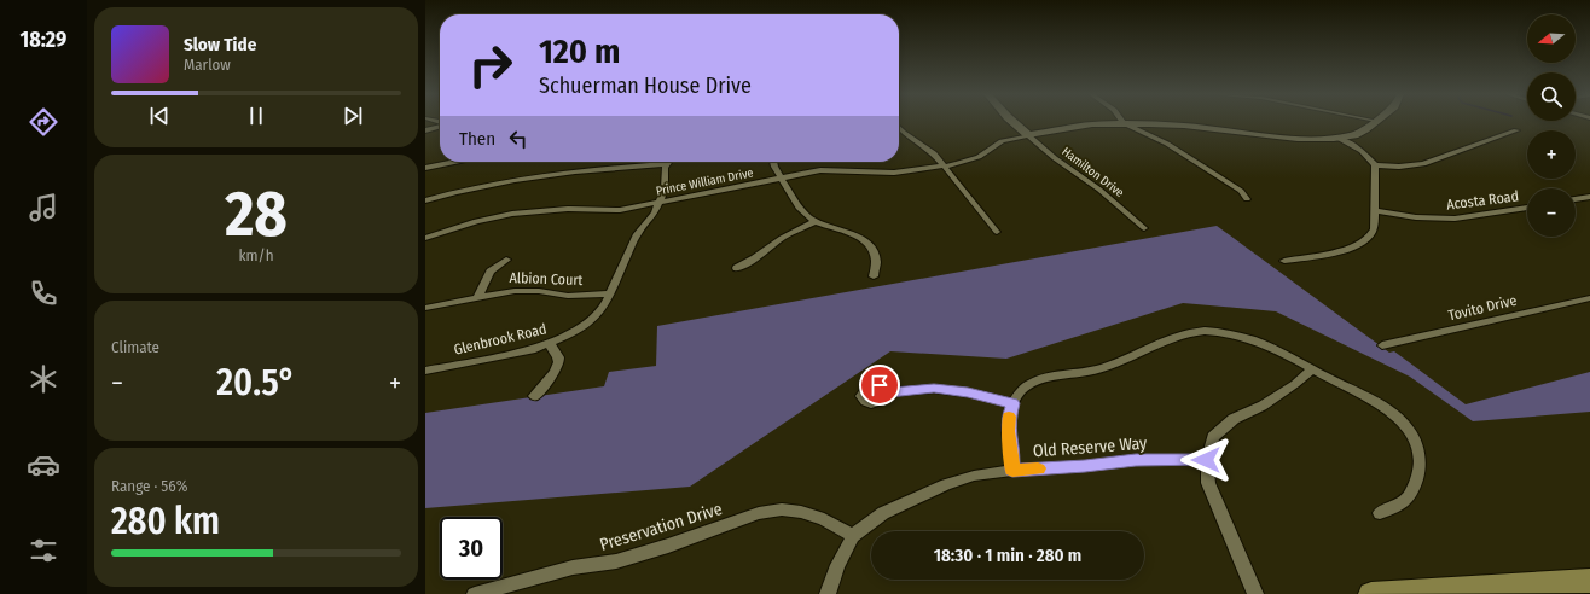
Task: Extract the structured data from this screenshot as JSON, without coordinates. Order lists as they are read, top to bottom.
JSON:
{
  "streets": {
    "street": [
      "Hamilton Drive",
      "Prince William Drive",
      "Acosta Road",
      "Albion Court",
      "Tovito Drive",
      "Glenbrook Road",
      "Old Reserve Way",
      "Preservation Drive"
    ]
  },
  "crossings": [
    ["Hamilton Drive", "Prince William Drive"],
    ["Prince William Drive", "Glenbrook Road"],
    ["Albion Court", "Glenbrook Road"],
    ["Old Reserve Way", "Preservation Drive"]
  ],
  "north": "left",
  "page": {
    "tabs": "18:29",
    "map_buttons": ["+", "−"],
    "turn": ["120 m", "Schuerman House Drive"],
    "song": ["Slow Tide", "Marlow"],
    "then": "Then",
    "tile": [
      ["28", "km/h"],
      "Climate",
      ["Range · 56%", "280 km"]
    ],
    "heat": ["−", "20.5°", "+"],
    "limit": "30",
    "trip": "18:30 · 1 min · 280 m"
  }
}
